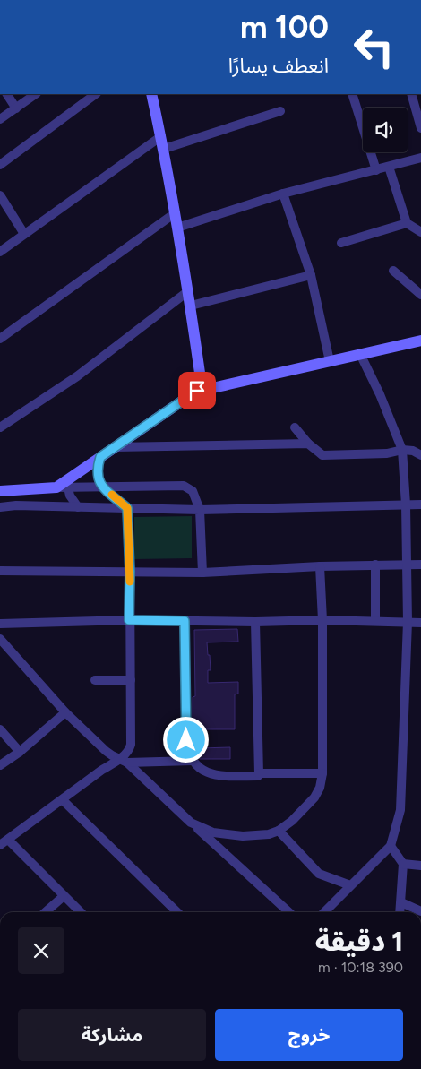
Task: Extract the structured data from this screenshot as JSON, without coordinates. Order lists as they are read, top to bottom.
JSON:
{
  "page": {
    "turn": ["100 m", "انعطف يسارًا"],
    "heading": ["1 دقيقة", "390 m · 10:18"],
    "buttons": ["خروج", "مشاركة"]
  }
}
